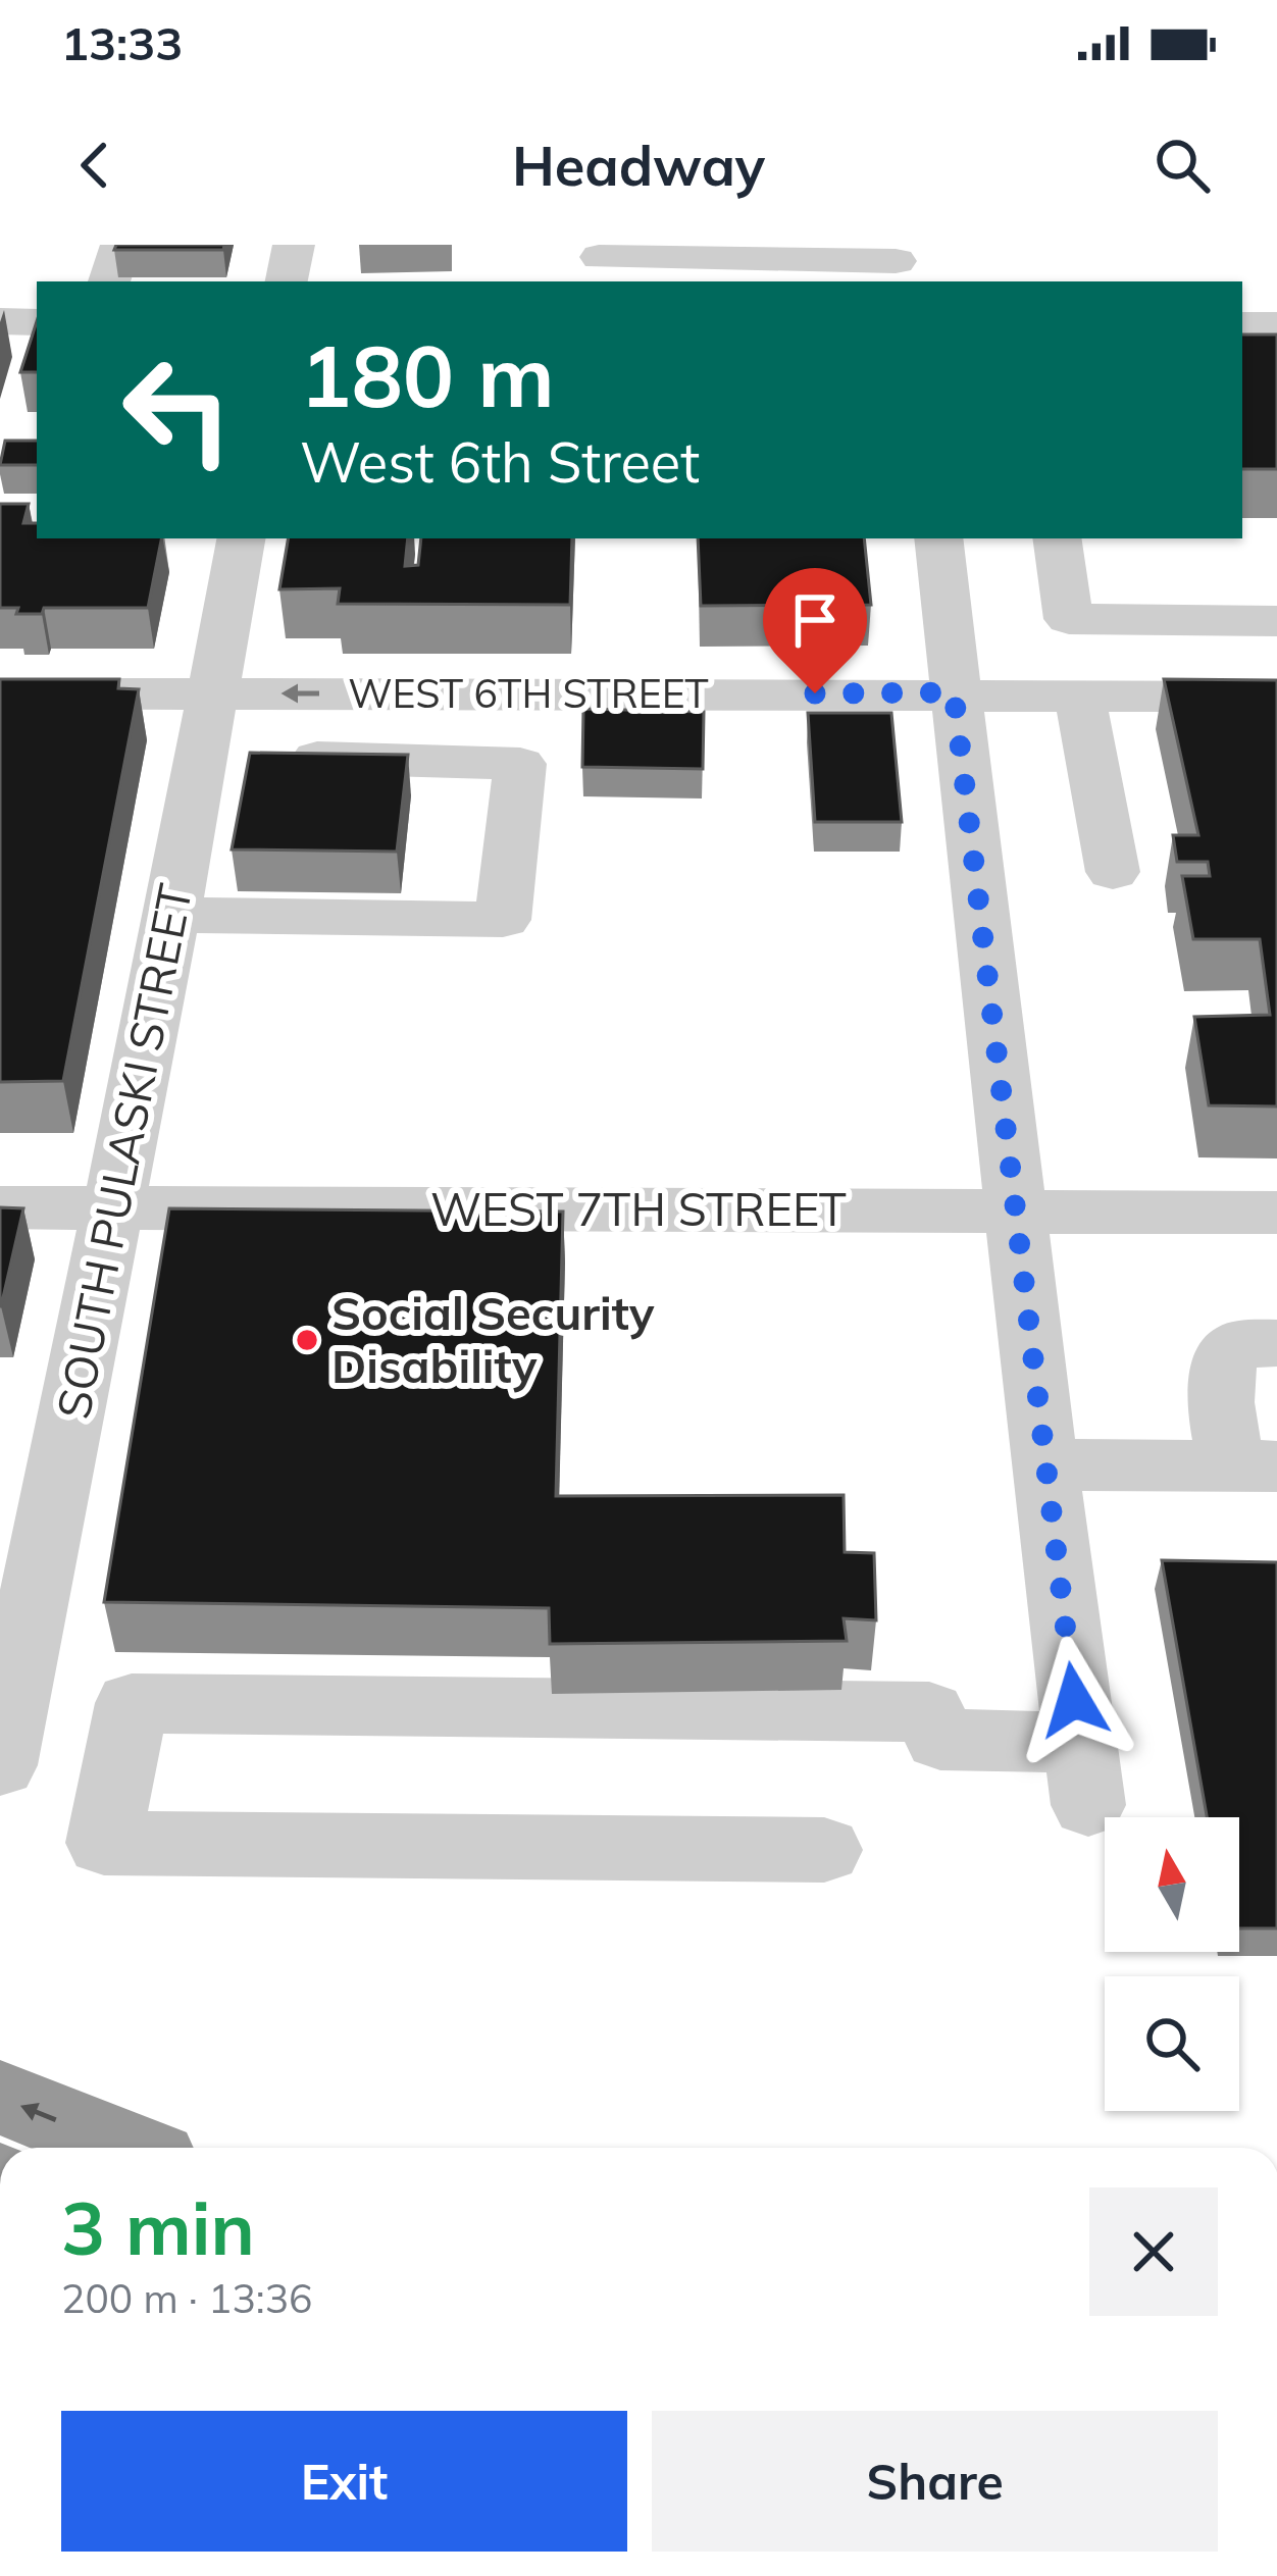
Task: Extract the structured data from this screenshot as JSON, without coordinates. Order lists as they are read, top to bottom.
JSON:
{
  "streets": {
    "street": ["WEST 6TH STREET", "SOUTH PULASKI STREET", "WEST 7TH STREET"]
  },
  "crossings": [
    ["WEST 6TH STREET", "SOUTH PULASKI STREET"],
    ["SOUTH PULASKI STREET", "WEST 7TH STREET"]
  ],
  "places": ["Social Security Disability"],
  "north": "top",
  "page": {
    "status": "13:33",
    "header": "Headway",
    "turn": ["180 m", "West 6th Street"],
    "heading": ["3 min", "200 m · 13:36"],
    "buttons": ["Exit", "Share"]
  }
}
